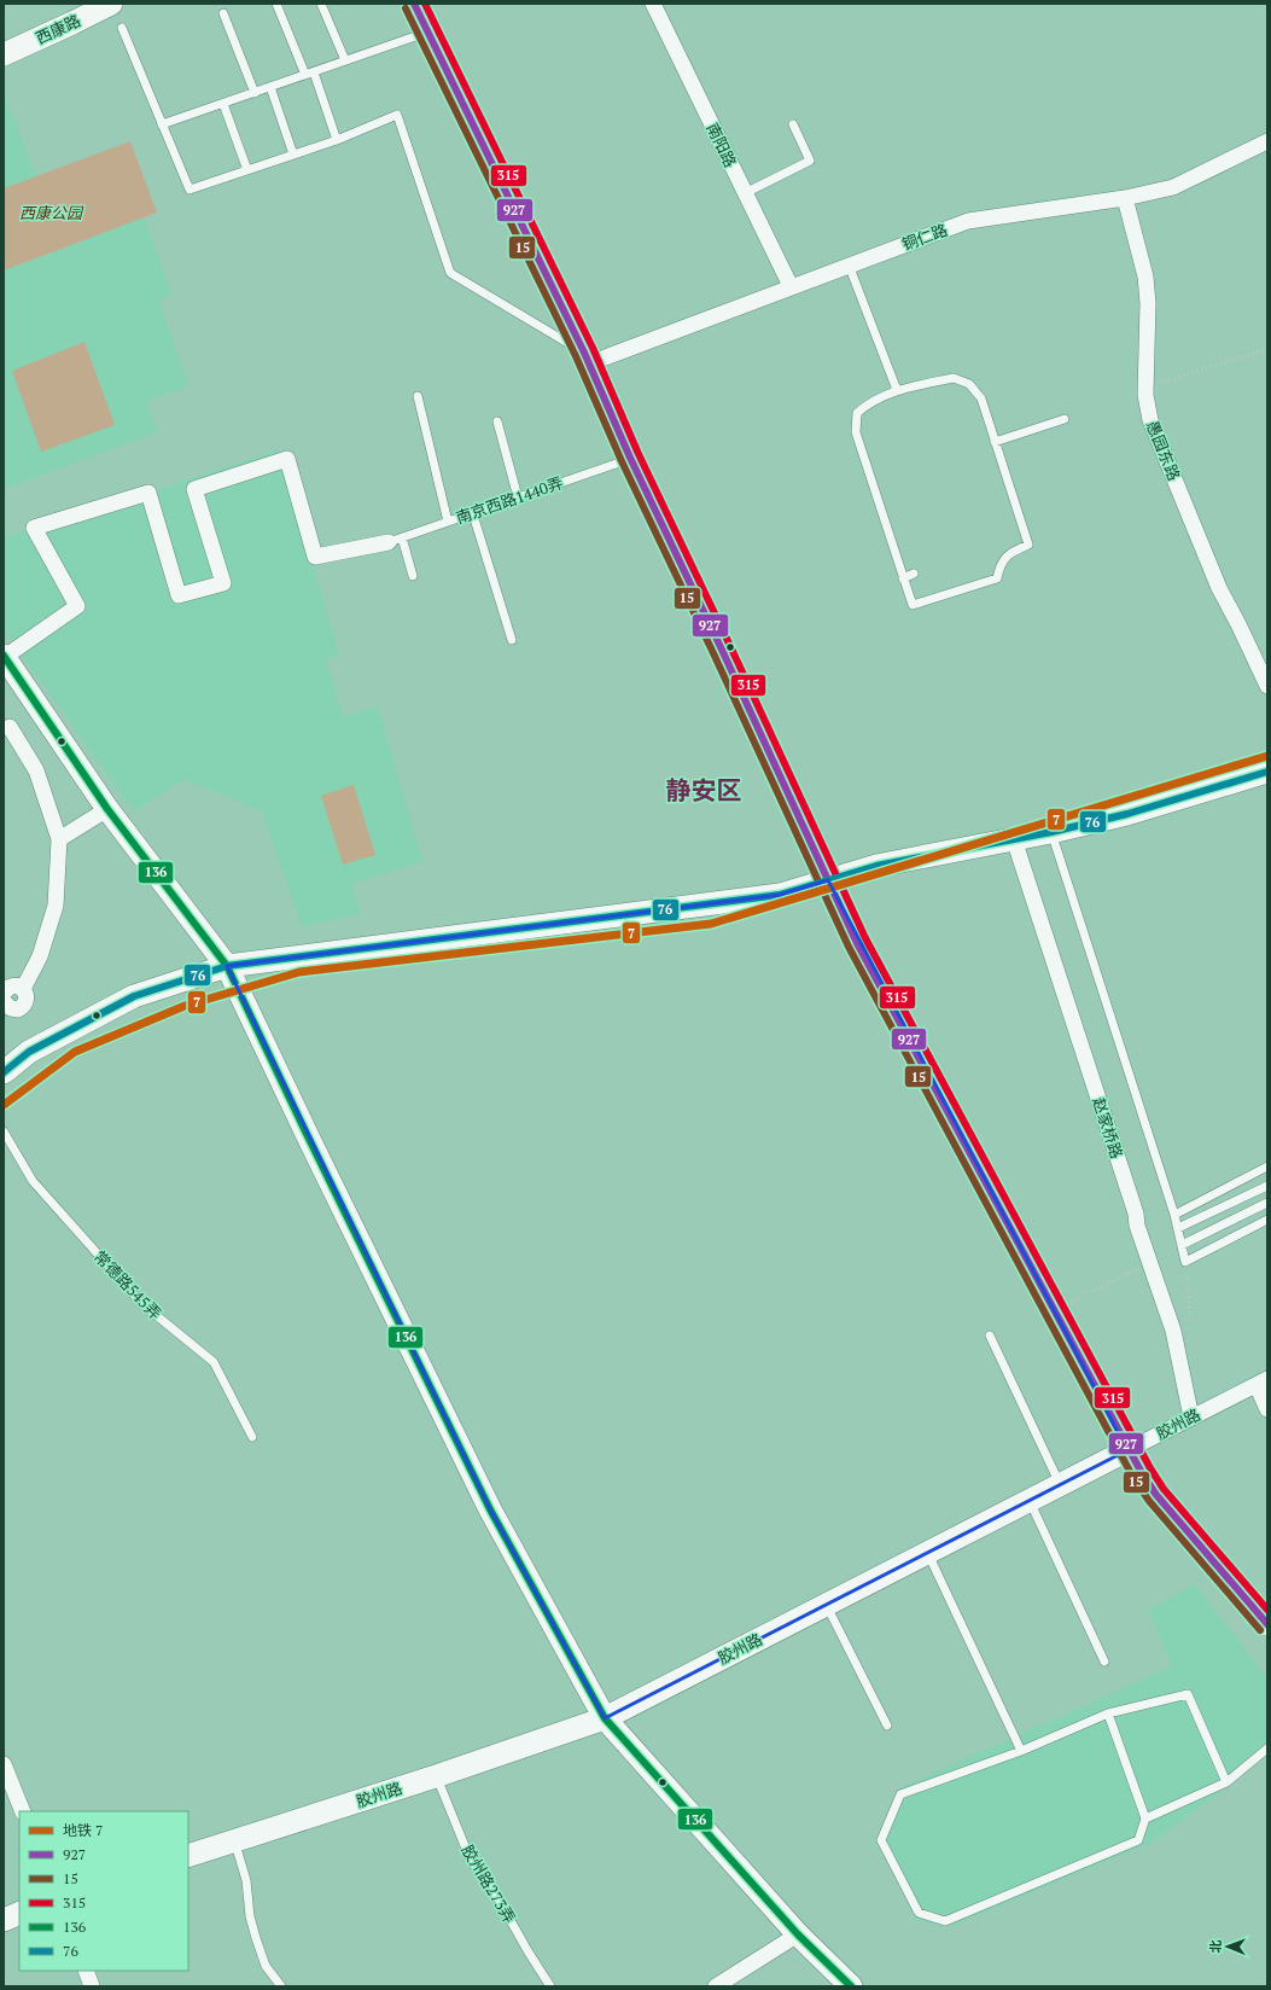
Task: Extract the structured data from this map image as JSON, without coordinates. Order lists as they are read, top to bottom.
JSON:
{
  "streets": {
    "main road": ["西康路", "胶州路"],
    "street": [
      "南阳路",
      "铜仁路",
      "愚园东路",
      "赵家桥路"
    ],
    "lane": ["南京西路1440弄", "常德路545弄", "胶州路273弄"]
  },
  "crossings": [
    ["南阳路", "铜仁路"],
    ["铜仁路", "愚园东路"],
    ["赵家桥路", "胶州路"],
    ["胶州路", "胶州路273弄"]
  ],
  "districts": ["静安区"],
  "parks": ["西康公园"],
  "lines": [
    "transit line 927",
    "transit line 315",
    "transit line 15",
    "transit line 136",
    "metro line 7",
    "transit line 76"
  ],
  "legend": [
    "地铁 7",
    "927",
    "15",
    "315",
    "136",
    "76"
  ],
  "north": "left"
}
